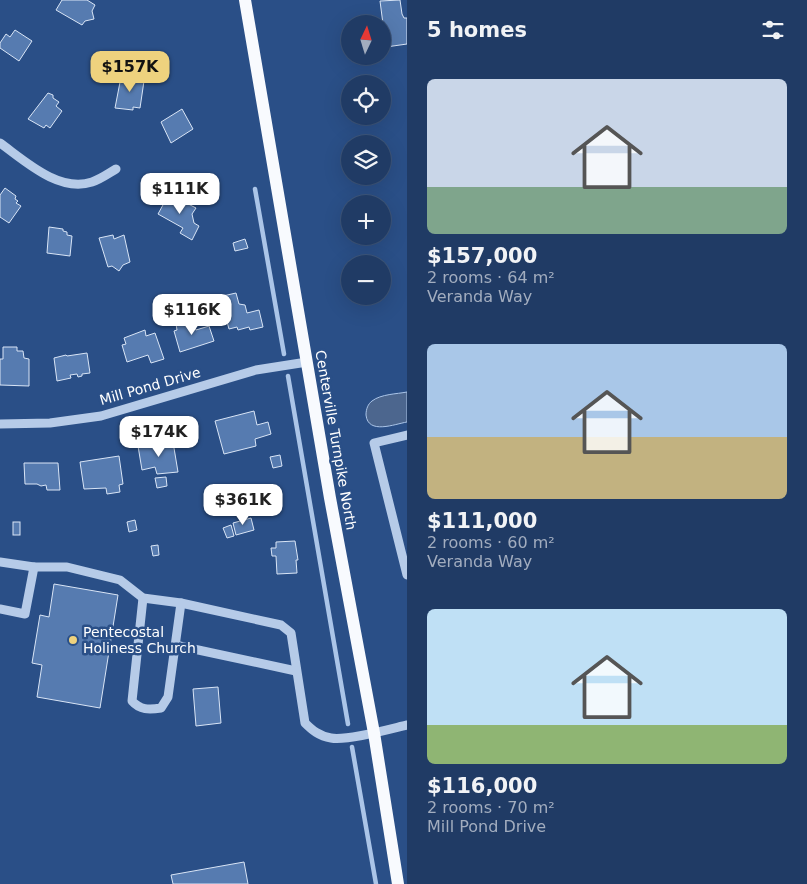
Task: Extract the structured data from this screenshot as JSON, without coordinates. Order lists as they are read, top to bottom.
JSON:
{
  "streets": {
    "main road": ["Centerville Turnpike North"],
    "street": ["Mill Pond Drive"]
  },
  "crossings": [
    ["Mill Pond Drive", "Centerville Turnpike North"]
  ],
  "places": ["Pentecostal Holiness Church"],
  "north": "top",
  "page": {
    "heading": "5 homes",
    "map_buttons": ["+", "−"],
    "price": [
      "$157K",
      "$111K",
      "$116K",
      "$174K",
      "$361K"
    ],
    "list": [
      {
        "name": "$157,000",
        "note": "2 rooms · 64 m² · Veranda Way"
      },
      {
        "name": "$111,000",
        "note": "2 rooms · 60 m² · Veranda Way"
      },
      {
        "name": "$116,000",
        "note": "2 rooms · 70 m² · Mill Pond Drive"
      }
    ]
  }
}
